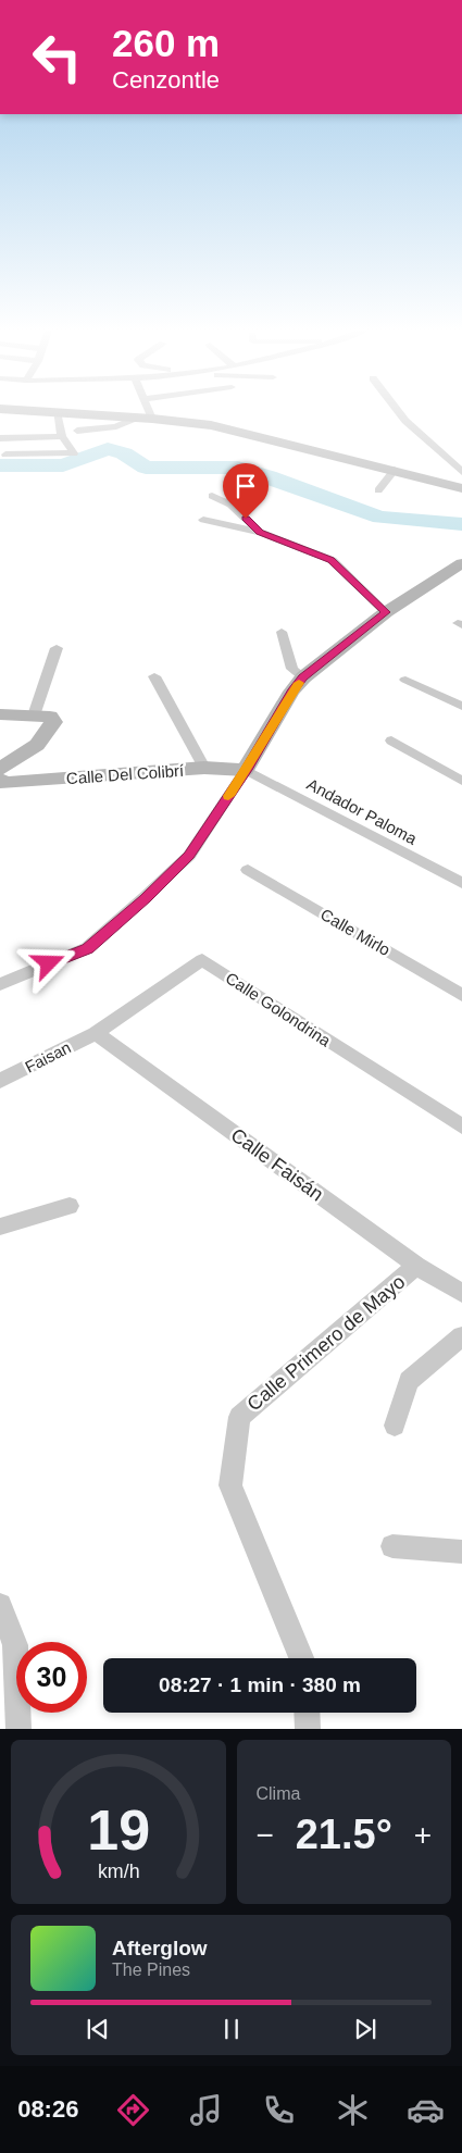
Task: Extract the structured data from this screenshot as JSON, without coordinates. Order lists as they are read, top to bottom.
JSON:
{
  "streets": {
    "street": [
      "Calle Del Colibrí",
      "Andador Paloma",
      "Calle Mirlo",
      "Calle Golondrina",
      "Faisan",
      "Calle Faisán",
      "Calle Primero de Mayo"
    ]
  },
  "crossings": [
    ["Calle Del Colibrí", "Andador Paloma"],
    ["Calle Golondrina", "Faisan"],
    ["Calle Golondrina", "Calle Faisán"],
    ["Faisan", "Calle Faisán"],
    ["Calle Faisán", "Calle Primero de Mayo"]
  ],
  "page": {
    "turn": ["260 m", "Cenzontle"],
    "limit": "30",
    "trip": "08:27 · 1 min · 380 m",
    "tile": "Clima",
    "heat": ["−", "21.5°", "+"],
    "song": ["Afterglow", "The Pines"],
    "tabs": "08:26",
    "gauge": ["19", "km/h"]
  }
}
